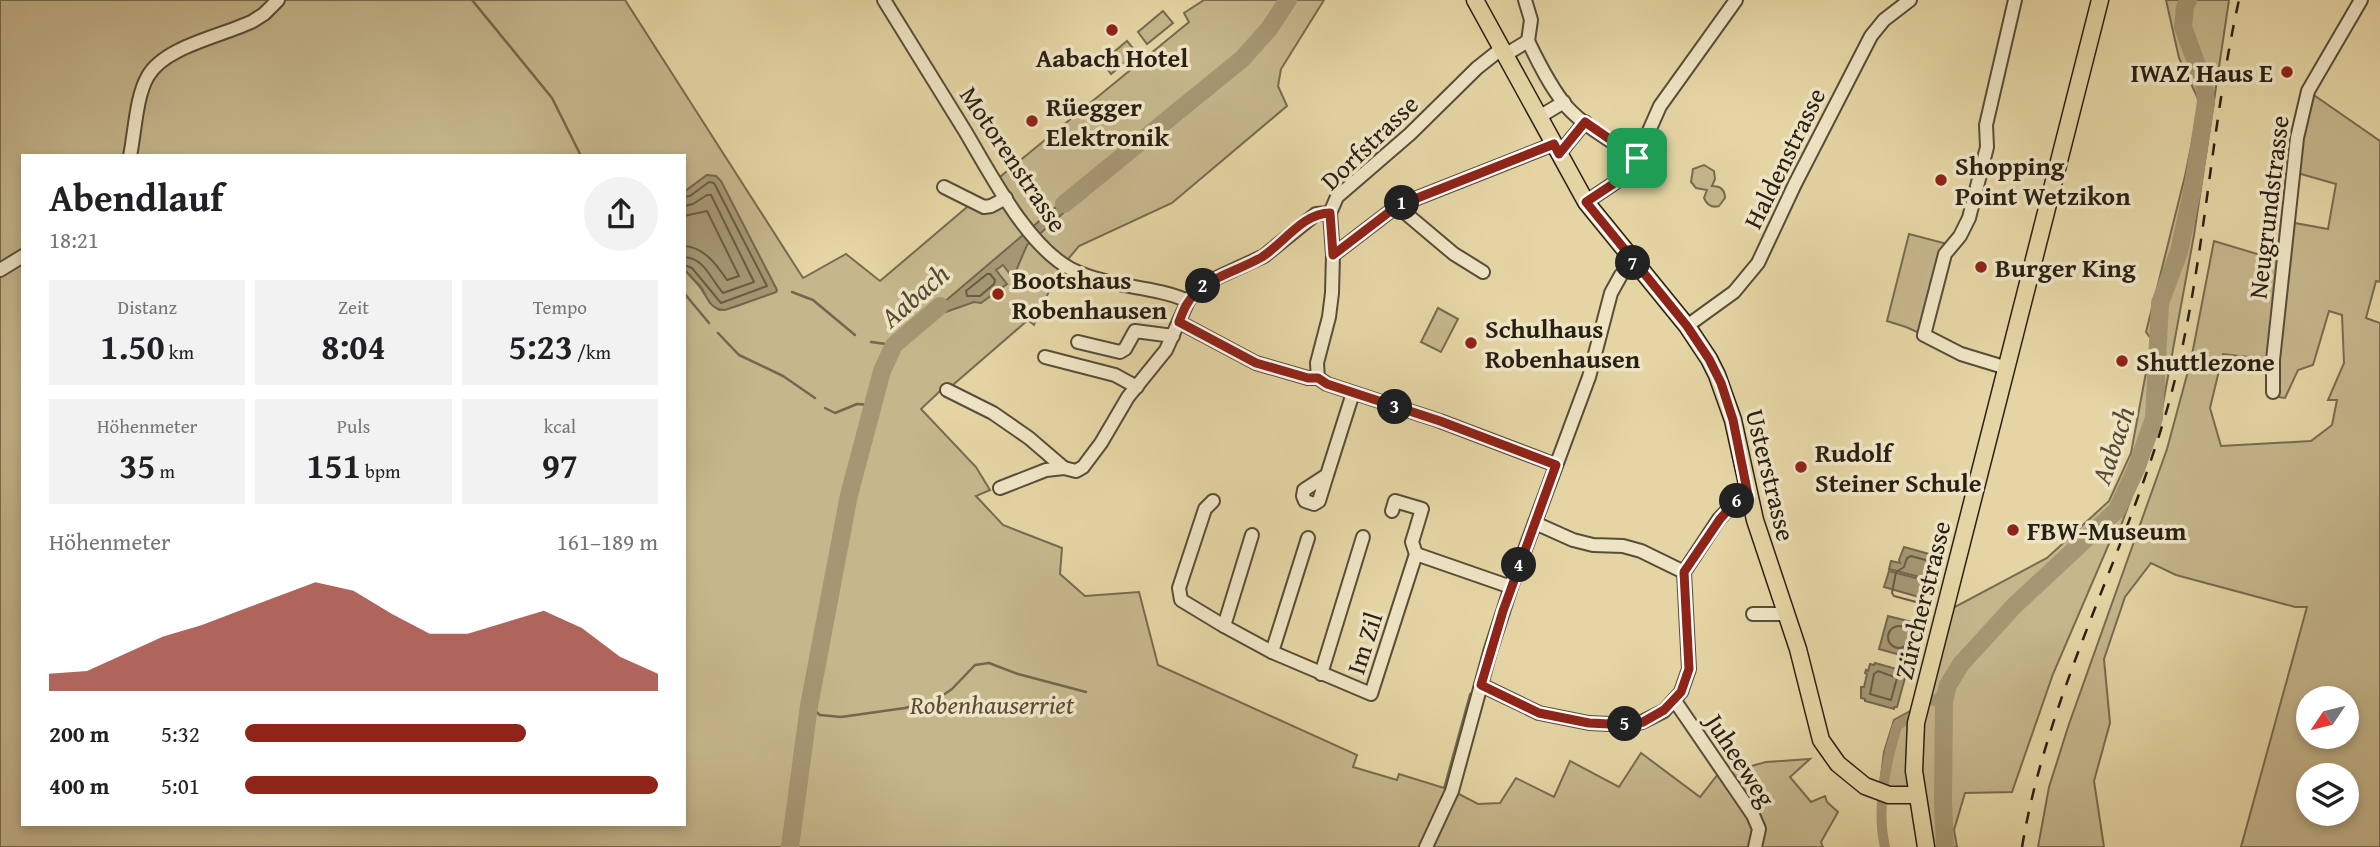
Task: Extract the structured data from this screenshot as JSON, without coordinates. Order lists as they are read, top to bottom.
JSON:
{
  "streets": {
    "main road": ["Usterstrasse", "Zürcherstrasse"],
    "street": [
      "Dorfstrasse",
      "Haldenstrasse",
      "Motorenstrasse",
      "Neugrundstrasse",
      "Im Zil",
      "Juheeweg"
    ]
  },
  "crossings": [
    ["Dorfstrasse", "Motorenstrasse"],
    ["Dorfstrasse", "Usterstrasse"],
    ["Haldenstrasse", "Usterstrasse"],
    ["Usterstrasse", "Zürcherstrasse"]
  ],
  "water": ["Aabach"],
  "parks": ["Robenhauserriet"],
  "places": [
    "Aabach Hotel",
    "IWAZ Haus E",
    "Rüegger Elektronik",
    "Shopping Point Wetzikon",
    "Burger King",
    "Bootshaus Robenhausen",
    "Schulhaus Robenhausen",
    "Shuttlezone",
    "Rudolf Steiner Schule",
    "FBW-Museum"
  ],
  "north": "bottom left",
  "page": {
    "heading": ["Abendlauf", "18:21"],
    "pins": [
      "1",
      "7",
      "2",
      "3",
      "6",
      "4",
      "5"
    ],
    "stats": [
      ["Distanz", "1.50 km"],
      ["Zeit", "8:04"],
      ["Tempo", "5:23 /km"],
      ["Höhenmeter", "35 m"],
      ["Puls", "151 bpm"],
      ["kcal", "97"]
    ],
    "chart": ["Höhenmeter", "161–189 m"],
    "list": [
      {
        "name": "200 m",
        "note": "5:32"
      },
      {
        "name": "400 m",
        "note": "5:01"
      }
    ]
  }
}
